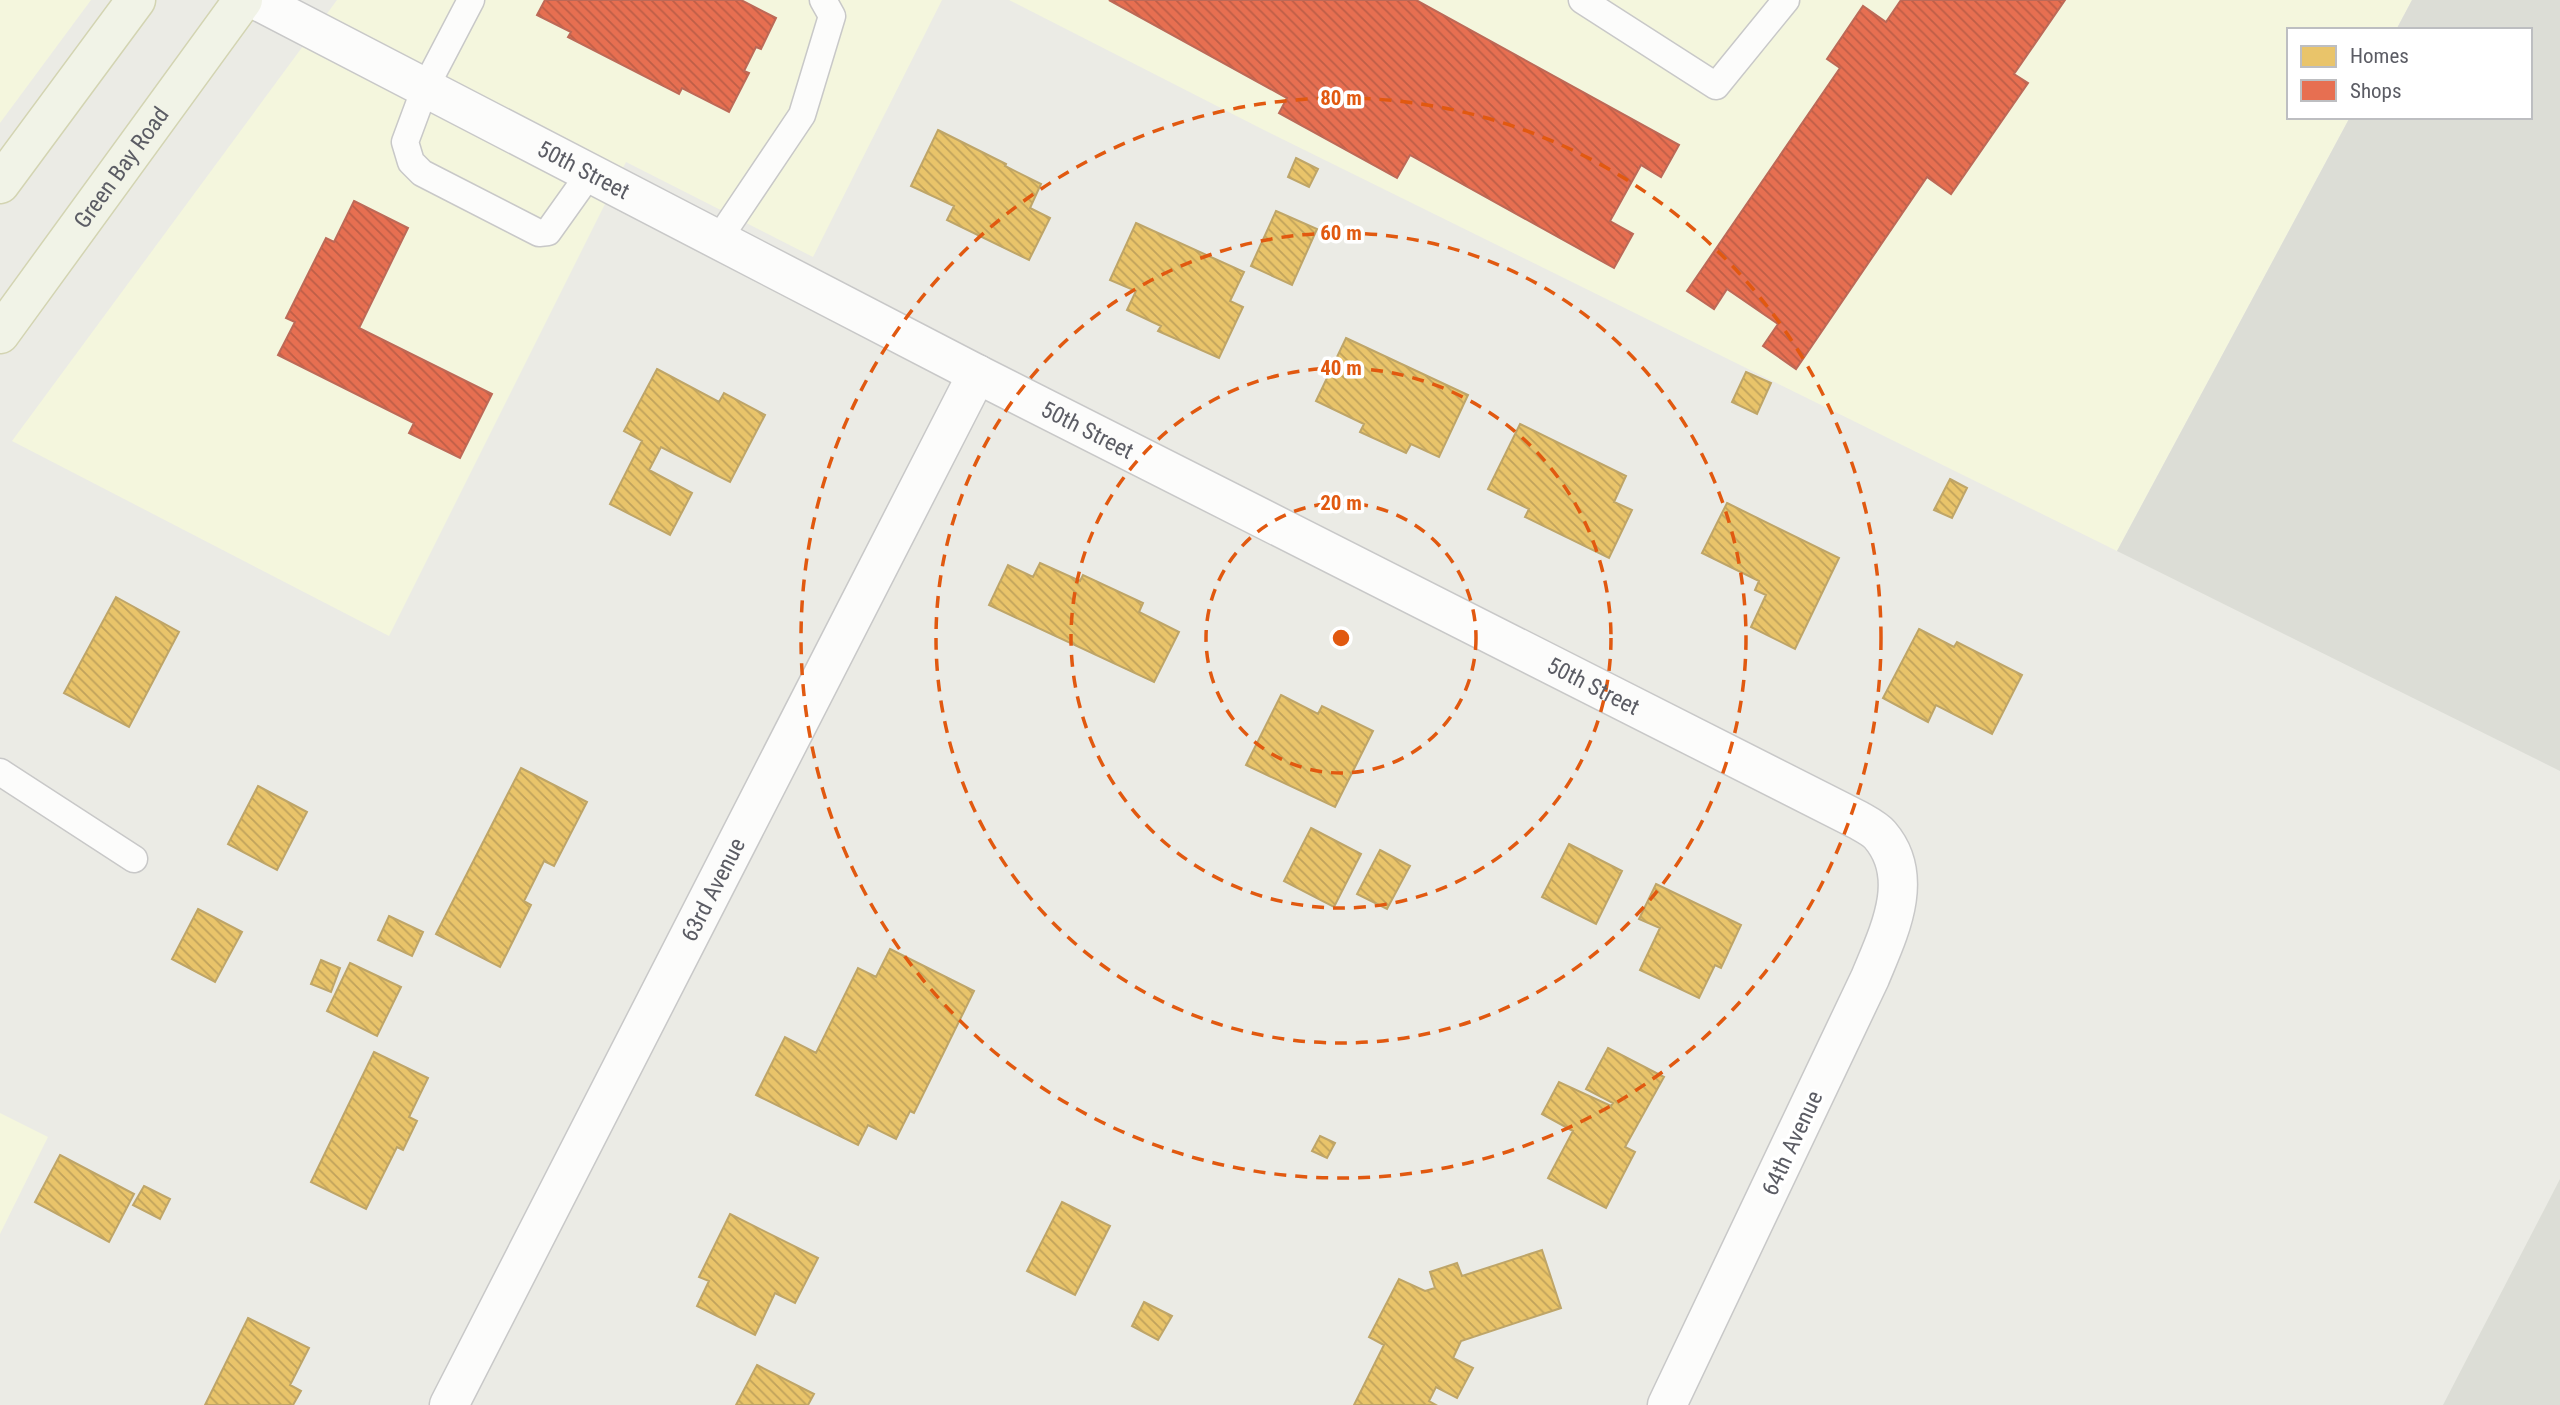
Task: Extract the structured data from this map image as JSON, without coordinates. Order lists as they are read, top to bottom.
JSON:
{
  "streets": {
    "main road": ["Green Bay Road"],
    "street": ["50th Street", "63rd Avenue", "64th Avenue"]
  },
  "crossings": [
    ["50th Street", "63rd Avenue"],
    ["50th Street", "64th Avenue"]
  ],
  "legend": ["Homes", "Shops"],
  "rings": [
    "80 m",
    "60 m",
    "40 m",
    "20 m"
  ]
}
